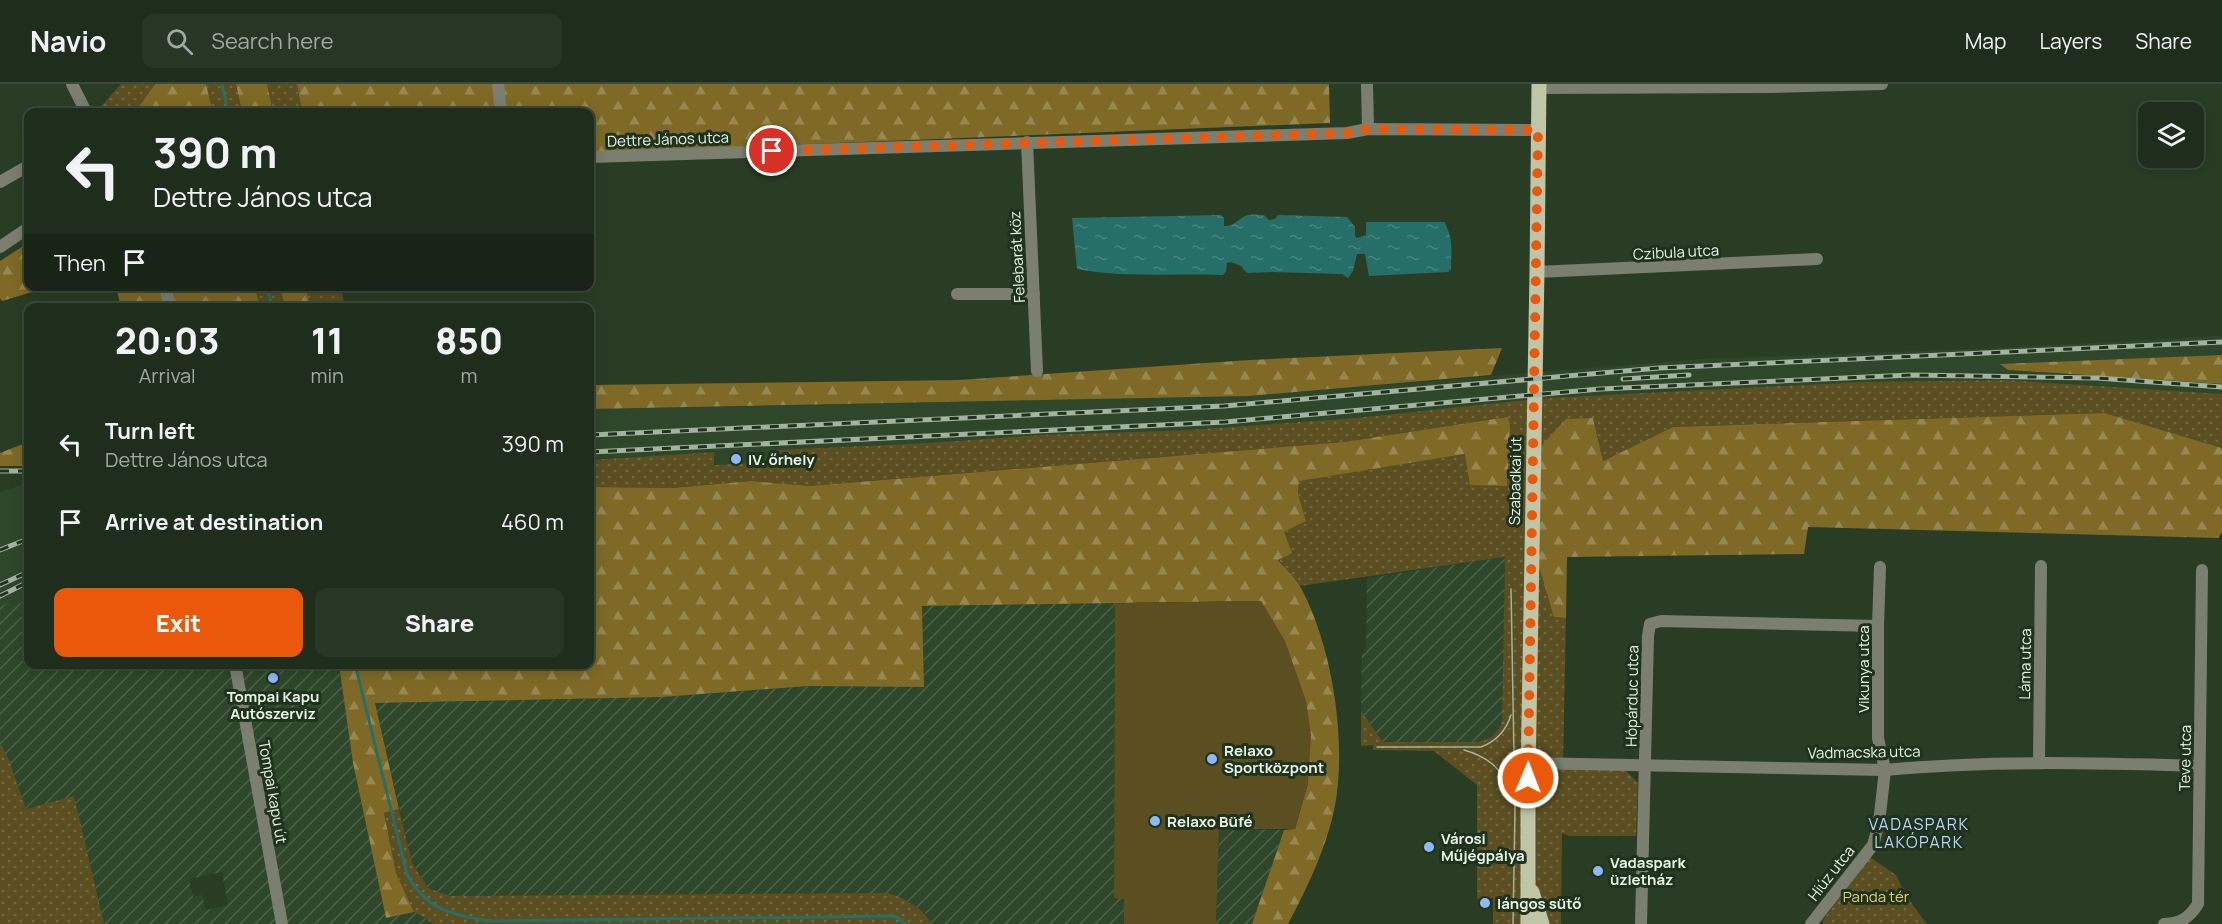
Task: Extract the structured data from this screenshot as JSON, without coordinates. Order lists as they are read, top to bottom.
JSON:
{
  "streets": {
    "main road": ["Szabadkai út"],
    "street": [
      "Dettre János utca",
      "Czibula utca",
      "Felebarát köz",
      "Láma utca",
      "Vikunya utca",
      "Hópárduc utca",
      "Vadmacska utca",
      "Teve utca",
      "Tompai kapu út",
      "Hiúz utca"
    ]
  },
  "crossings": [
    ["Dettre János utca", "Felebarát köz"],
    ["Dettre János utca", "Szabadkai út"],
    ["Czibula utca", "Szabadkai út"],
    ["Szabadkai út", "Vadmacska utca"],
    ["Láma utca", "Vadmacska utca"],
    ["Vikunya utca", "Hópárduc utca"],
    ["Vikunya utca", "Vadmacska utca"],
    ["Vikunya utca", "Hiúz utca"],
    ["Hópárduc utca", "Vadmacska utca"],
    ["Vadmacska utca", "Teve utca"],
    ["Vadmacska utca", "Hiúz utca"]
  ],
  "districts": ["VADASPARK LAKÓPARK"],
  "parks": ["Panda tér"],
  "places": [
    "IV. őrhely",
    "Tompai Kapu Autószerviz",
    "Relaxo Sportközpont",
    "Relaxo Büfé",
    "Városi Műjégpálya",
    "Vadaspark üzletház",
    "lángos sütő"
  ],
  "page": {
    "header": "Navio",
    "search": "Search here",
    "nav": ["Map", "Layers", "Share"],
    "turn": ["390 m", "Dettre János utca"],
    "then": "Then",
    "eta": [
      "20:03",
      "Arrival",
      "11",
      "min",
      "850",
      "m"
    ],
    "list": [
      {
        "name": "Turn left",
        "note": "Dettre János utca",
        "value": "390 m"
      },
      {
        "name": "Arrive at destination",
        "value": "460 m"
      }
    ],
    "buttons": ["Exit", "Share"]
  }
}
